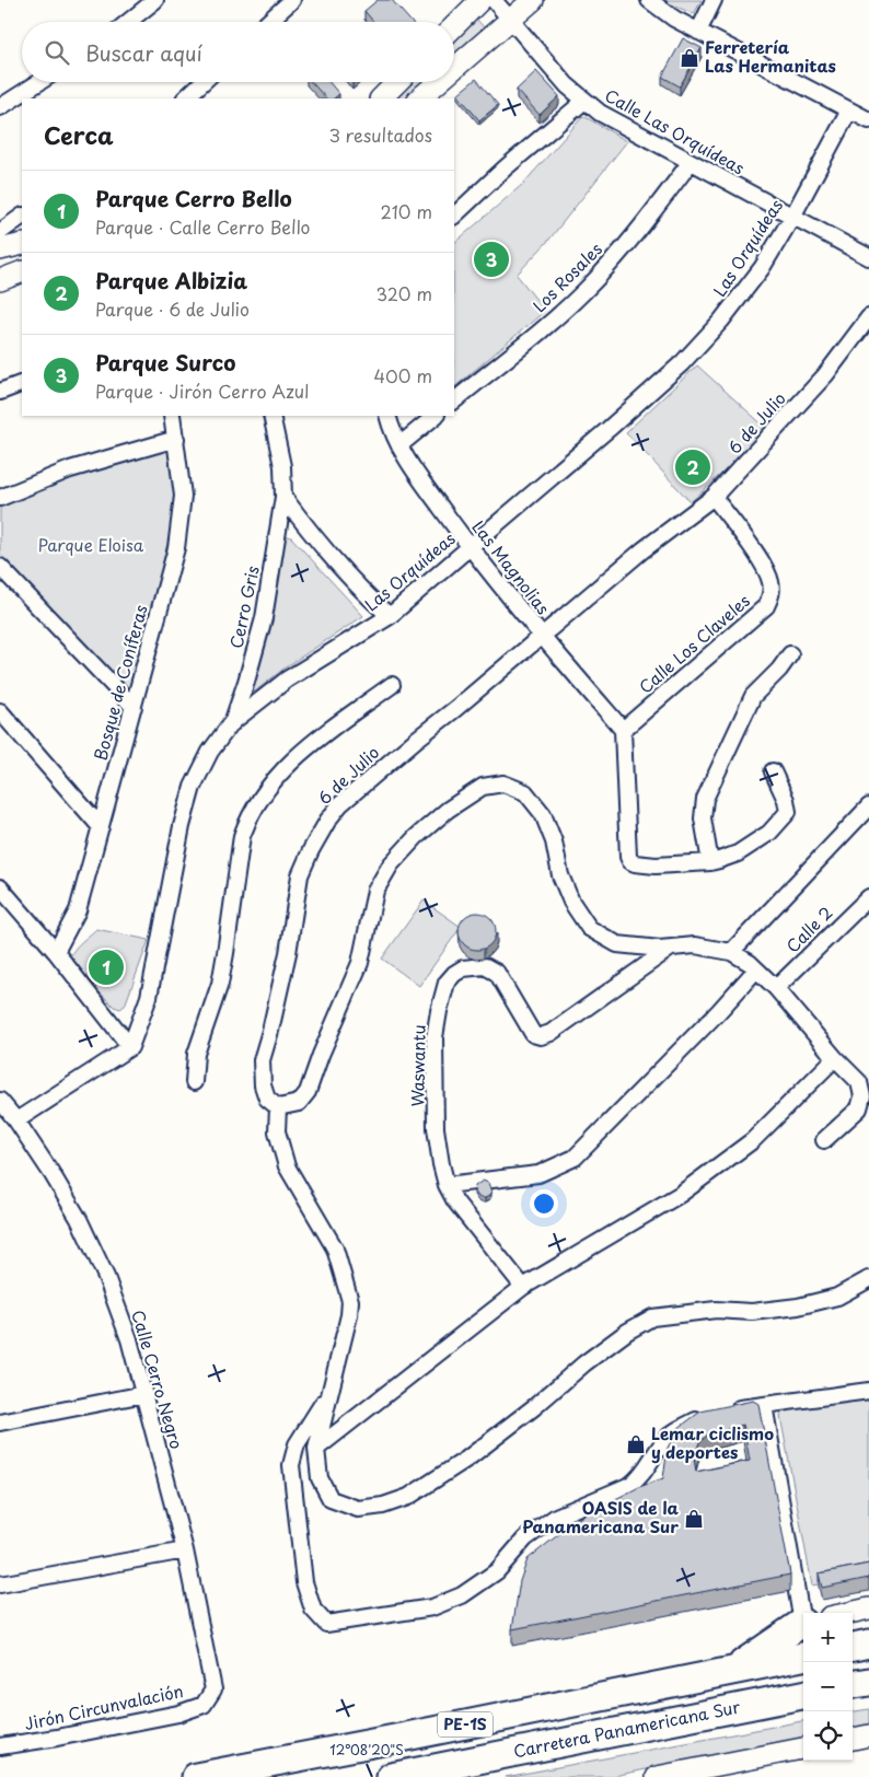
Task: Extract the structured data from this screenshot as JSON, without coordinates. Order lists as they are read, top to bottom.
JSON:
{
  "streets": {
    "highway": ["PE-1S", "Carretera Panamericana Sur"],
    "street": [
      "Calle Las Orquídeas",
      "Las Orquídeas",
      "Los Rosales",
      "6 de Julio",
      "Las Magnolias",
      "Cerro Gris",
      "Calle Los Claveles",
      "Bosque de Coníferas",
      "Calle 2",
      "Waswantu",
      "Calle Cerro Negro",
      "Jirón Circunvalación"
    ]
  },
  "crossings": [
    ["Calle Las Orquídeas", "Las Orquídeas"],
    ["Calle Las Orquídeas", "Los Rosales"],
    ["Las Orquídeas", "Las Magnolias"],
    ["Las Orquídeas", "Cerro Gris"],
    ["6 de Julio", "Las Magnolias"],
    ["6 de Julio", "Calle Los Claveles"],
    ["Las Magnolias", "Calle Los Claveles"],
    ["Calle Cerro Negro", "Jirón Circunvalación"]
  ],
  "parks": ["Parque Eloisa"],
  "places": {
    "shop": ["Ferretería Las Hermanitas", "Lemar ciclismo y deportes", "OASIS de la Panamericana Sur"]
  },
  "page": {
    "search": "Buscar aquí",
    "heading": ["Cerca", "3 resultados"],
    "list": [
      {
        "mark": "1",
        "name": "Parque Cerro Bello",
        "note": "Parque · Calle Cerro Bello",
        "value": "210 m"
      },
      {
        "mark": "2",
        "name": "Parque Albizia",
        "note": "Parque · 6 de Julio",
        "value": "320 m"
      },
      {
        "mark": "3",
        "name": "Parque Surco",
        "note": "Parque · Jirón Cerro Azul",
        "value": "400 m"
      }
    ],
    "pins": ["3", "2", "1"],
    "map_buttons": ["+", "−"]
  },
  "coordinates": ["12°08'20\"S"]
}
